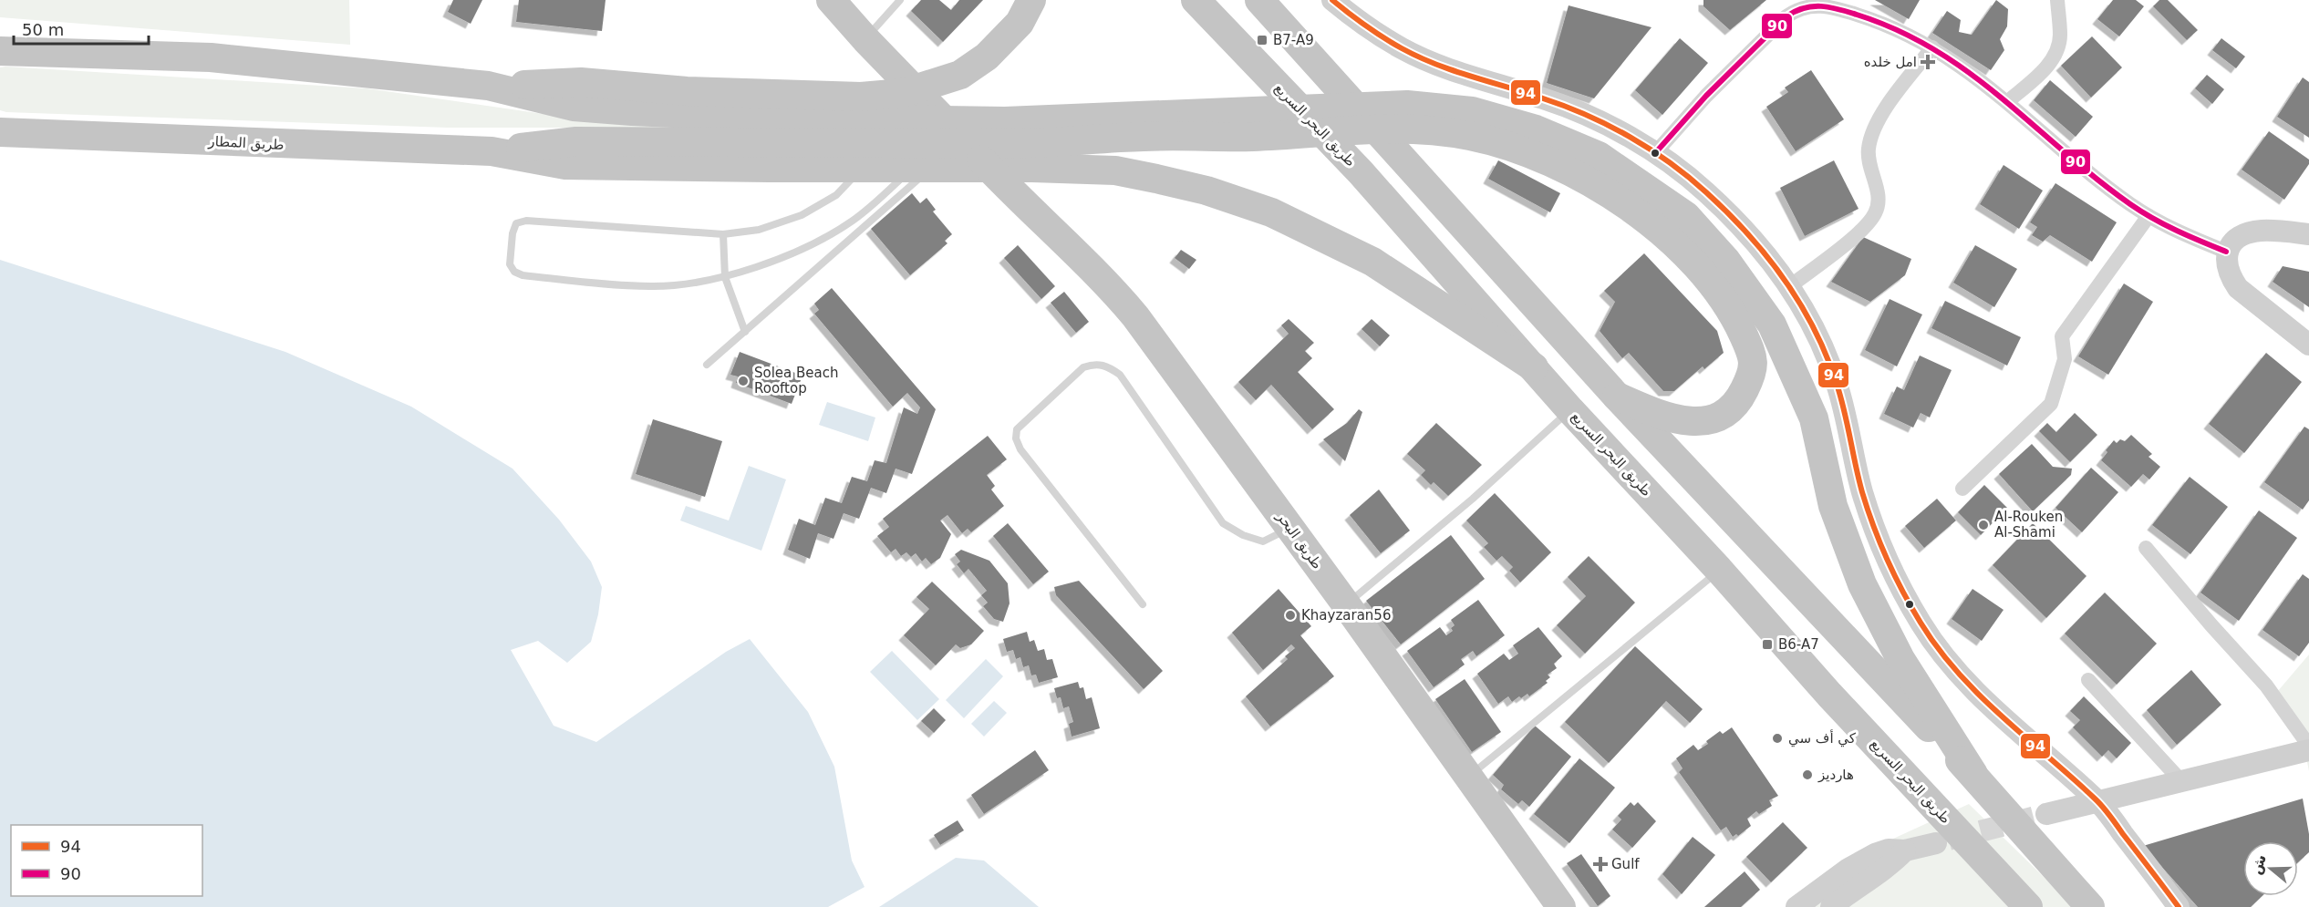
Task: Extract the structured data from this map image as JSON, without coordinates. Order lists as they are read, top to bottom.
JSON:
{
  "streets": {
    "highway": ["طريق البحر السريع", "طريق المطار", "طريق البحر"]
  },
  "places": {
    "transit": ["B7-A9", "B6-A7"],
    "health": ["امل خلده", "Gulf"],
    "other": [
      "Solea Beach Rooftop",
      "Al-Rouken Al-Shami",
      "Khayzaran56",
      "كي أف سي",
      "هارديز"
    ]
  },
  "lines": ["transit line 94", "transit line 90"],
  "legend": ["94", "90"],
  "scale_bar": "50 m",
  "north": "left"
}
